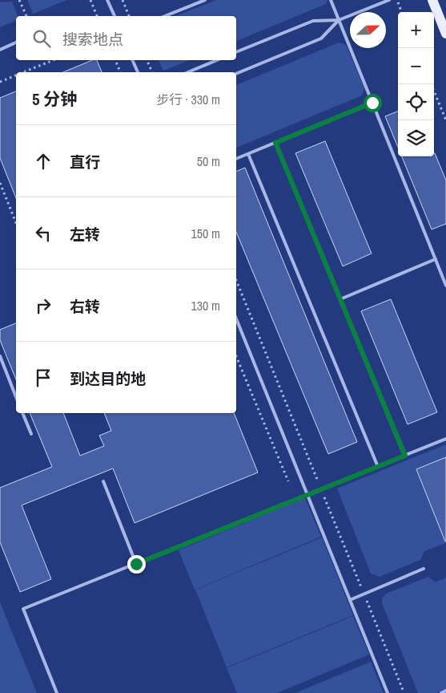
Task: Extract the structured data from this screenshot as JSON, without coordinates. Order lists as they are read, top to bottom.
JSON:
{
  "north": "right",
  "page": {
    "map_buttons": ["+", "−"],
    "search": "搜索地点",
    "heading": ["5 分钟", "步行 · 330 m"],
    "list": [
      ["直行", "50 m"],
      ["左转", "150 m"],
      ["右转", "130 m"],
      "到达目的地"
    ]
  }
}
